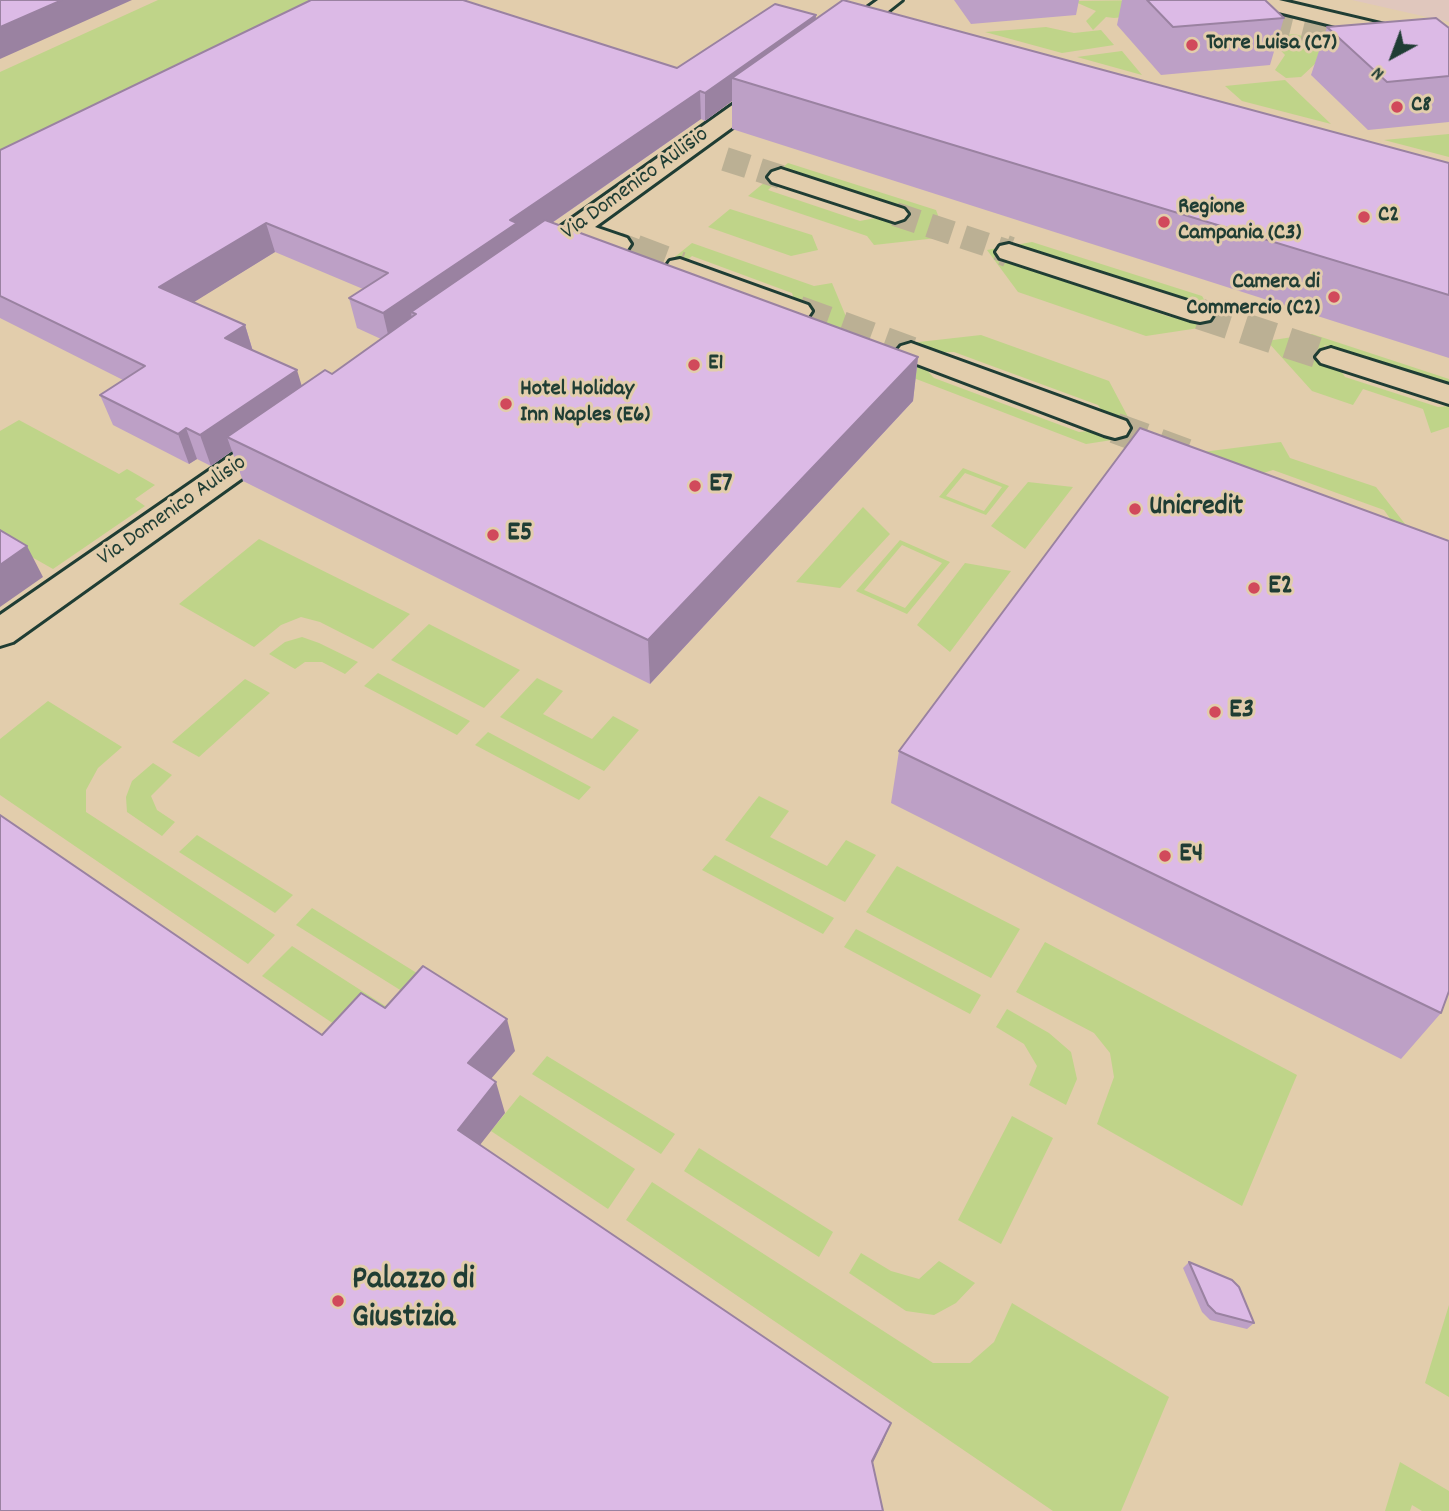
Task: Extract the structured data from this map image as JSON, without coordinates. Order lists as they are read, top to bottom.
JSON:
{
  "streets": {
    "main road": ["Via Domenico Aulisio"]
  },
  "places": [
    "Torre Luisa (C7)",
    "C8",
    "C2",
    "Regione Campania (C3)",
    "Camera di Commercio (C2)",
    "E1",
    "Hotel Holiday Inn Naples (E6)",
    "E7",
    "Unicredit",
    "E5",
    "E2",
    "E3",
    "E4",
    "Palazzo di Giustizia"
  ],
  "north": "bottom left"
}
